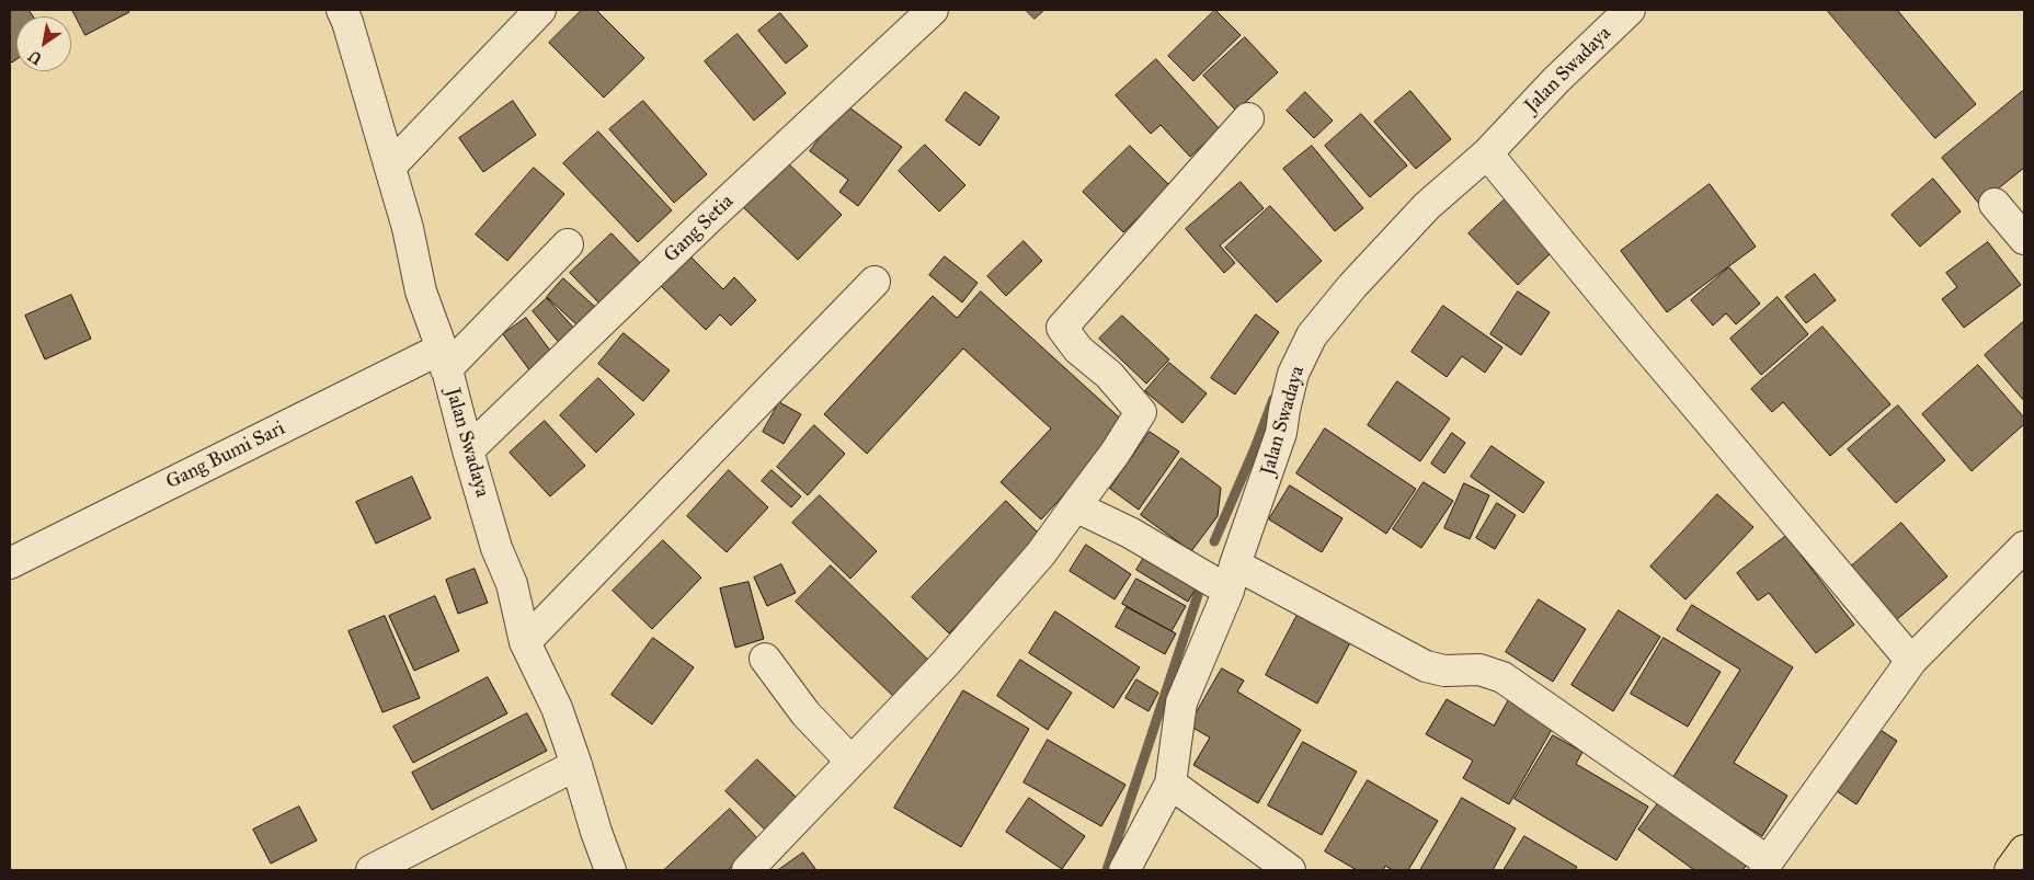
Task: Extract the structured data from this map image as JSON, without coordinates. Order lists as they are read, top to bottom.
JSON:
{
  "streets": {
    "street": ["Jalan Swadaya", "Gang Setia", "Gang Bumi Sari"]
  },
  "crossings": [
    ["Jalan Swadaya", "Gang Setia"],
    ["Jalan Swadaya", "Gang Bumi Sari"]
  ],
  "north": "bottom left"
}
